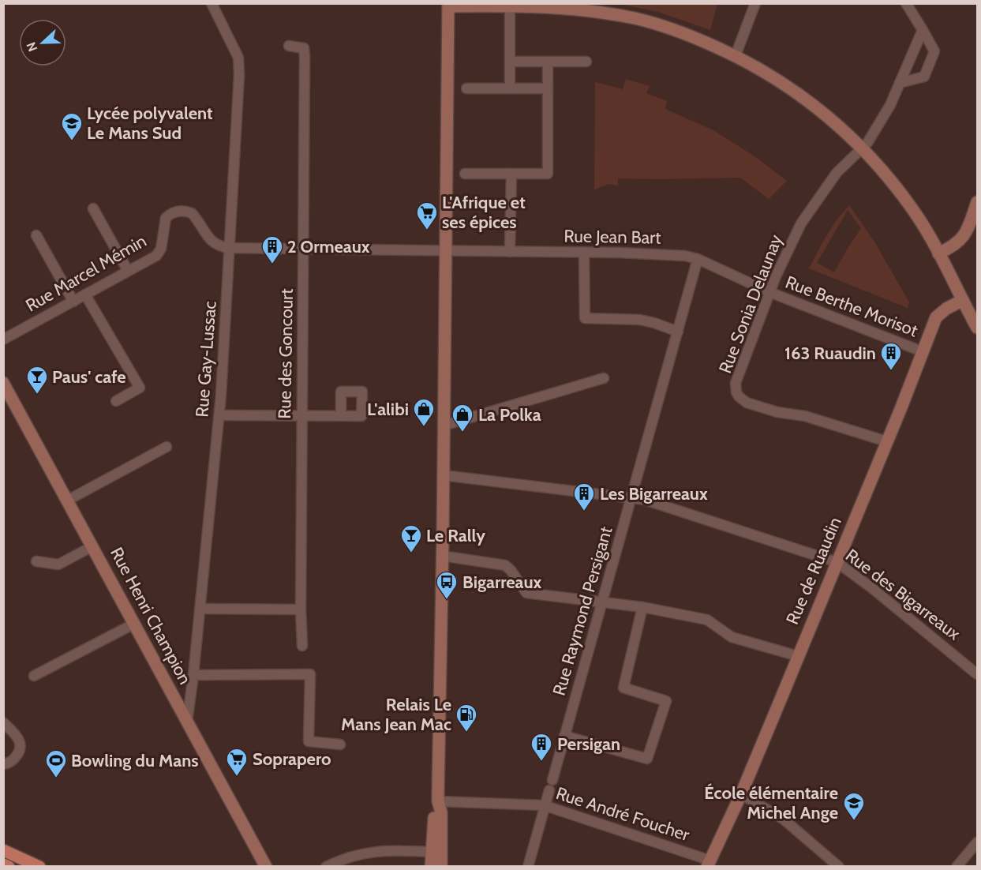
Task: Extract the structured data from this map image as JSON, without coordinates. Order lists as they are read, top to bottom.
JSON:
{
  "streets": {
    "street": [
      "Rue Jean Bart",
      "Rue Marcel Mémin",
      "Rue Sonia Delaunay",
      "Rue Berthe Morisot",
      "Rue des Goncourt",
      "Rue Gay-Lussac",
      "Rue de Ruaudin",
      "Rue des Bigarreaux",
      "Rue Raymond Persigant",
      "Rue Henri Champion",
      "Rue André Foucher"
    ]
  },
  "crossings": [
    ["Rue Jean Bart", "Rue Marcel Mémin"],
    ["Rue Jean Bart", "Rue Sonia Delaunay"],
    ["Rue Jean Bart", "Rue Berthe Morisot"],
    ["Rue Jean Bart", "Rue des Goncourt"],
    ["Rue Jean Bart", "Rue Gay-Lussac"],
    ["Rue Jean Bart", "Rue Raymond Persigant"],
    ["Rue Marcel Mémin", "Rue Gay-Lussac"],
    ["Rue Sonia Delaunay", "Rue Berthe Morisot"],
    ["Rue Sonia Delaunay", "Rue de Ruaudin"],
    ["Rue Berthe Morisot", "Rue de Ruaudin"],
    ["Rue Gay-Lussac", "Rue Henri Champion"],
    ["Rue de Ruaudin", "Rue des Bigarreaux"],
    ["Rue de Ruaudin", "Rue André Foucher"],
    ["Rue des Bigarreaux", "Rue Raymond Persigant"]
  ],
  "places": {
    "school or university": ["Lycée polyvalent Le Mans Sud", "École élémentaire Michel Ange"],
    "supermarket": ["L'Afrique et ses épices", "Soprapero"],
    "building": [
      "2 Ormeaux",
      "163 Ruaudin",
      "Les Bigarreaux",
      "Persigan"
    ],
    "bar": ["Paus' cafe", "Le Rally"],
    "shop": ["L'alibi", "La Polka"],
    "bus stop": ["Bigarreaux"],
    "fuel station": ["Relais Le Mans Jean Mac"],
    "sports": ["Bowling du Mans"]
  },
  "north": "left"
}
